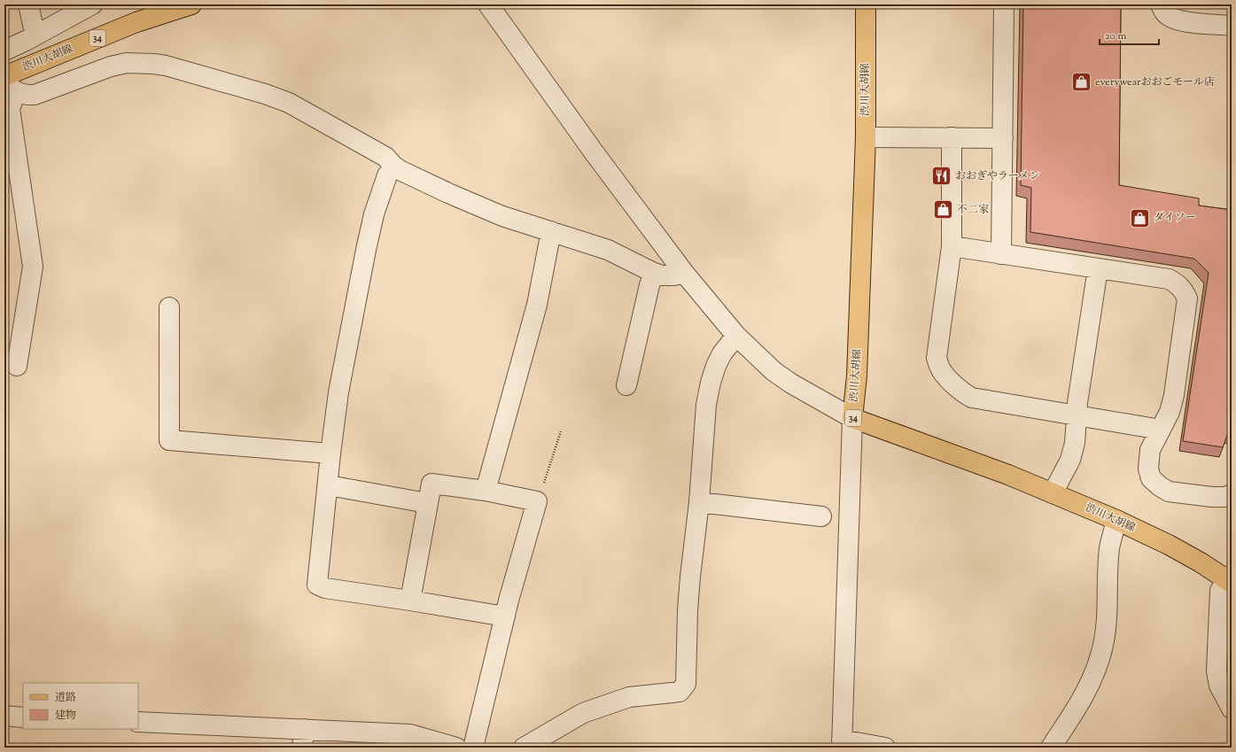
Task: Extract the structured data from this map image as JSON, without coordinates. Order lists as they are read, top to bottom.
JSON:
{
  "streets": {
    "main road": ["34", "渋川大胡線"]
  },
  "places": {
    "shop": ["everywearおおごモール店", "不二家", "ダイソー"],
    "restaurant": ["おおぎやラーメン"]
  },
  "legend": ["道路", "建物"],
  "scale_bar": "20 m"
}
